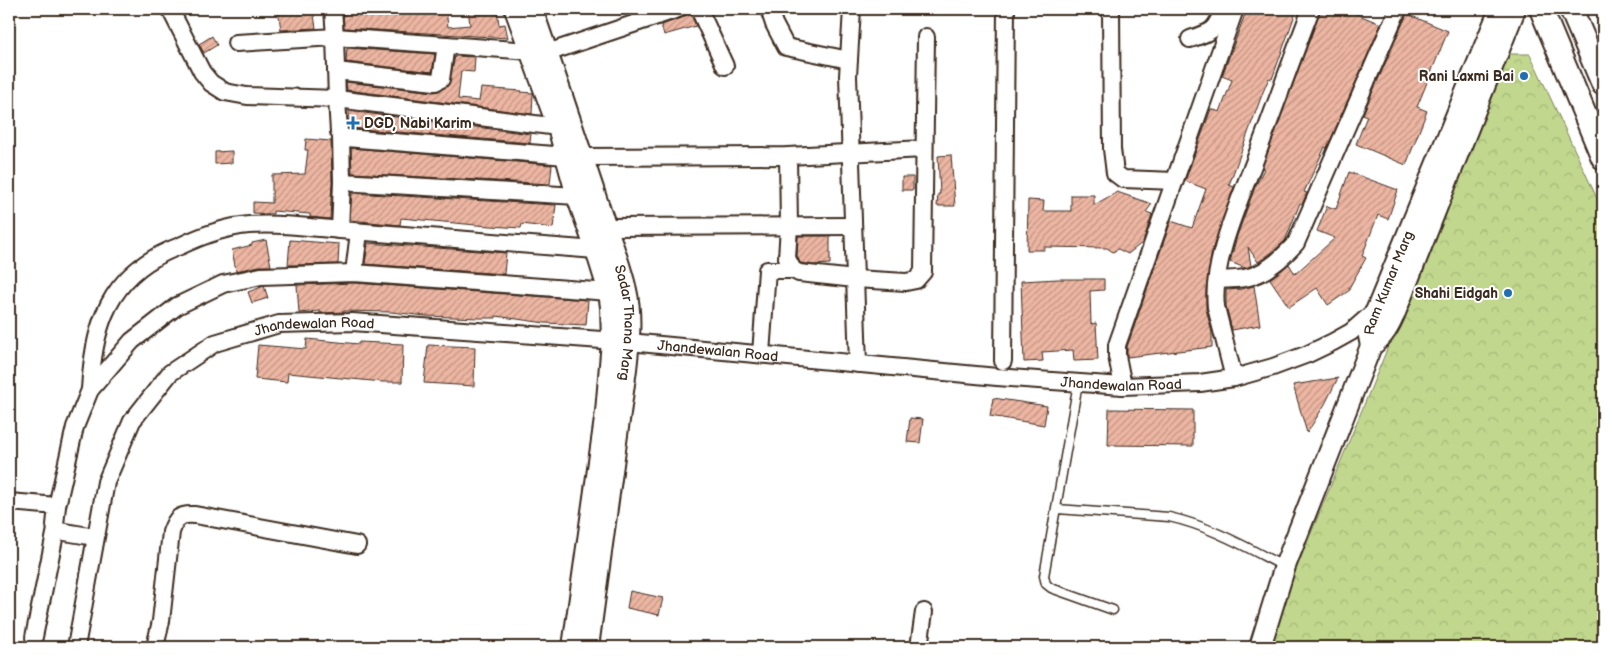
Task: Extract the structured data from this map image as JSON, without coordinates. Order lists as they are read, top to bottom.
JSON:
{
  "streets": {
    "street": ["Ram Kumar Marg", "Sadar Thana Marg", "Jhandewalan Road"]
  },
  "crossings": [
    ["Ram Kumar Marg", "Jhandewalan Road"],
    ["Sadar Thana Marg", "Jhandewalan Road"]
  ],
  "places": {
    "other": ["Rani Laxmi Bai", "Shahi Eidgah"],
    "health": ["DGD, Nabi Karim"]
  }
}
